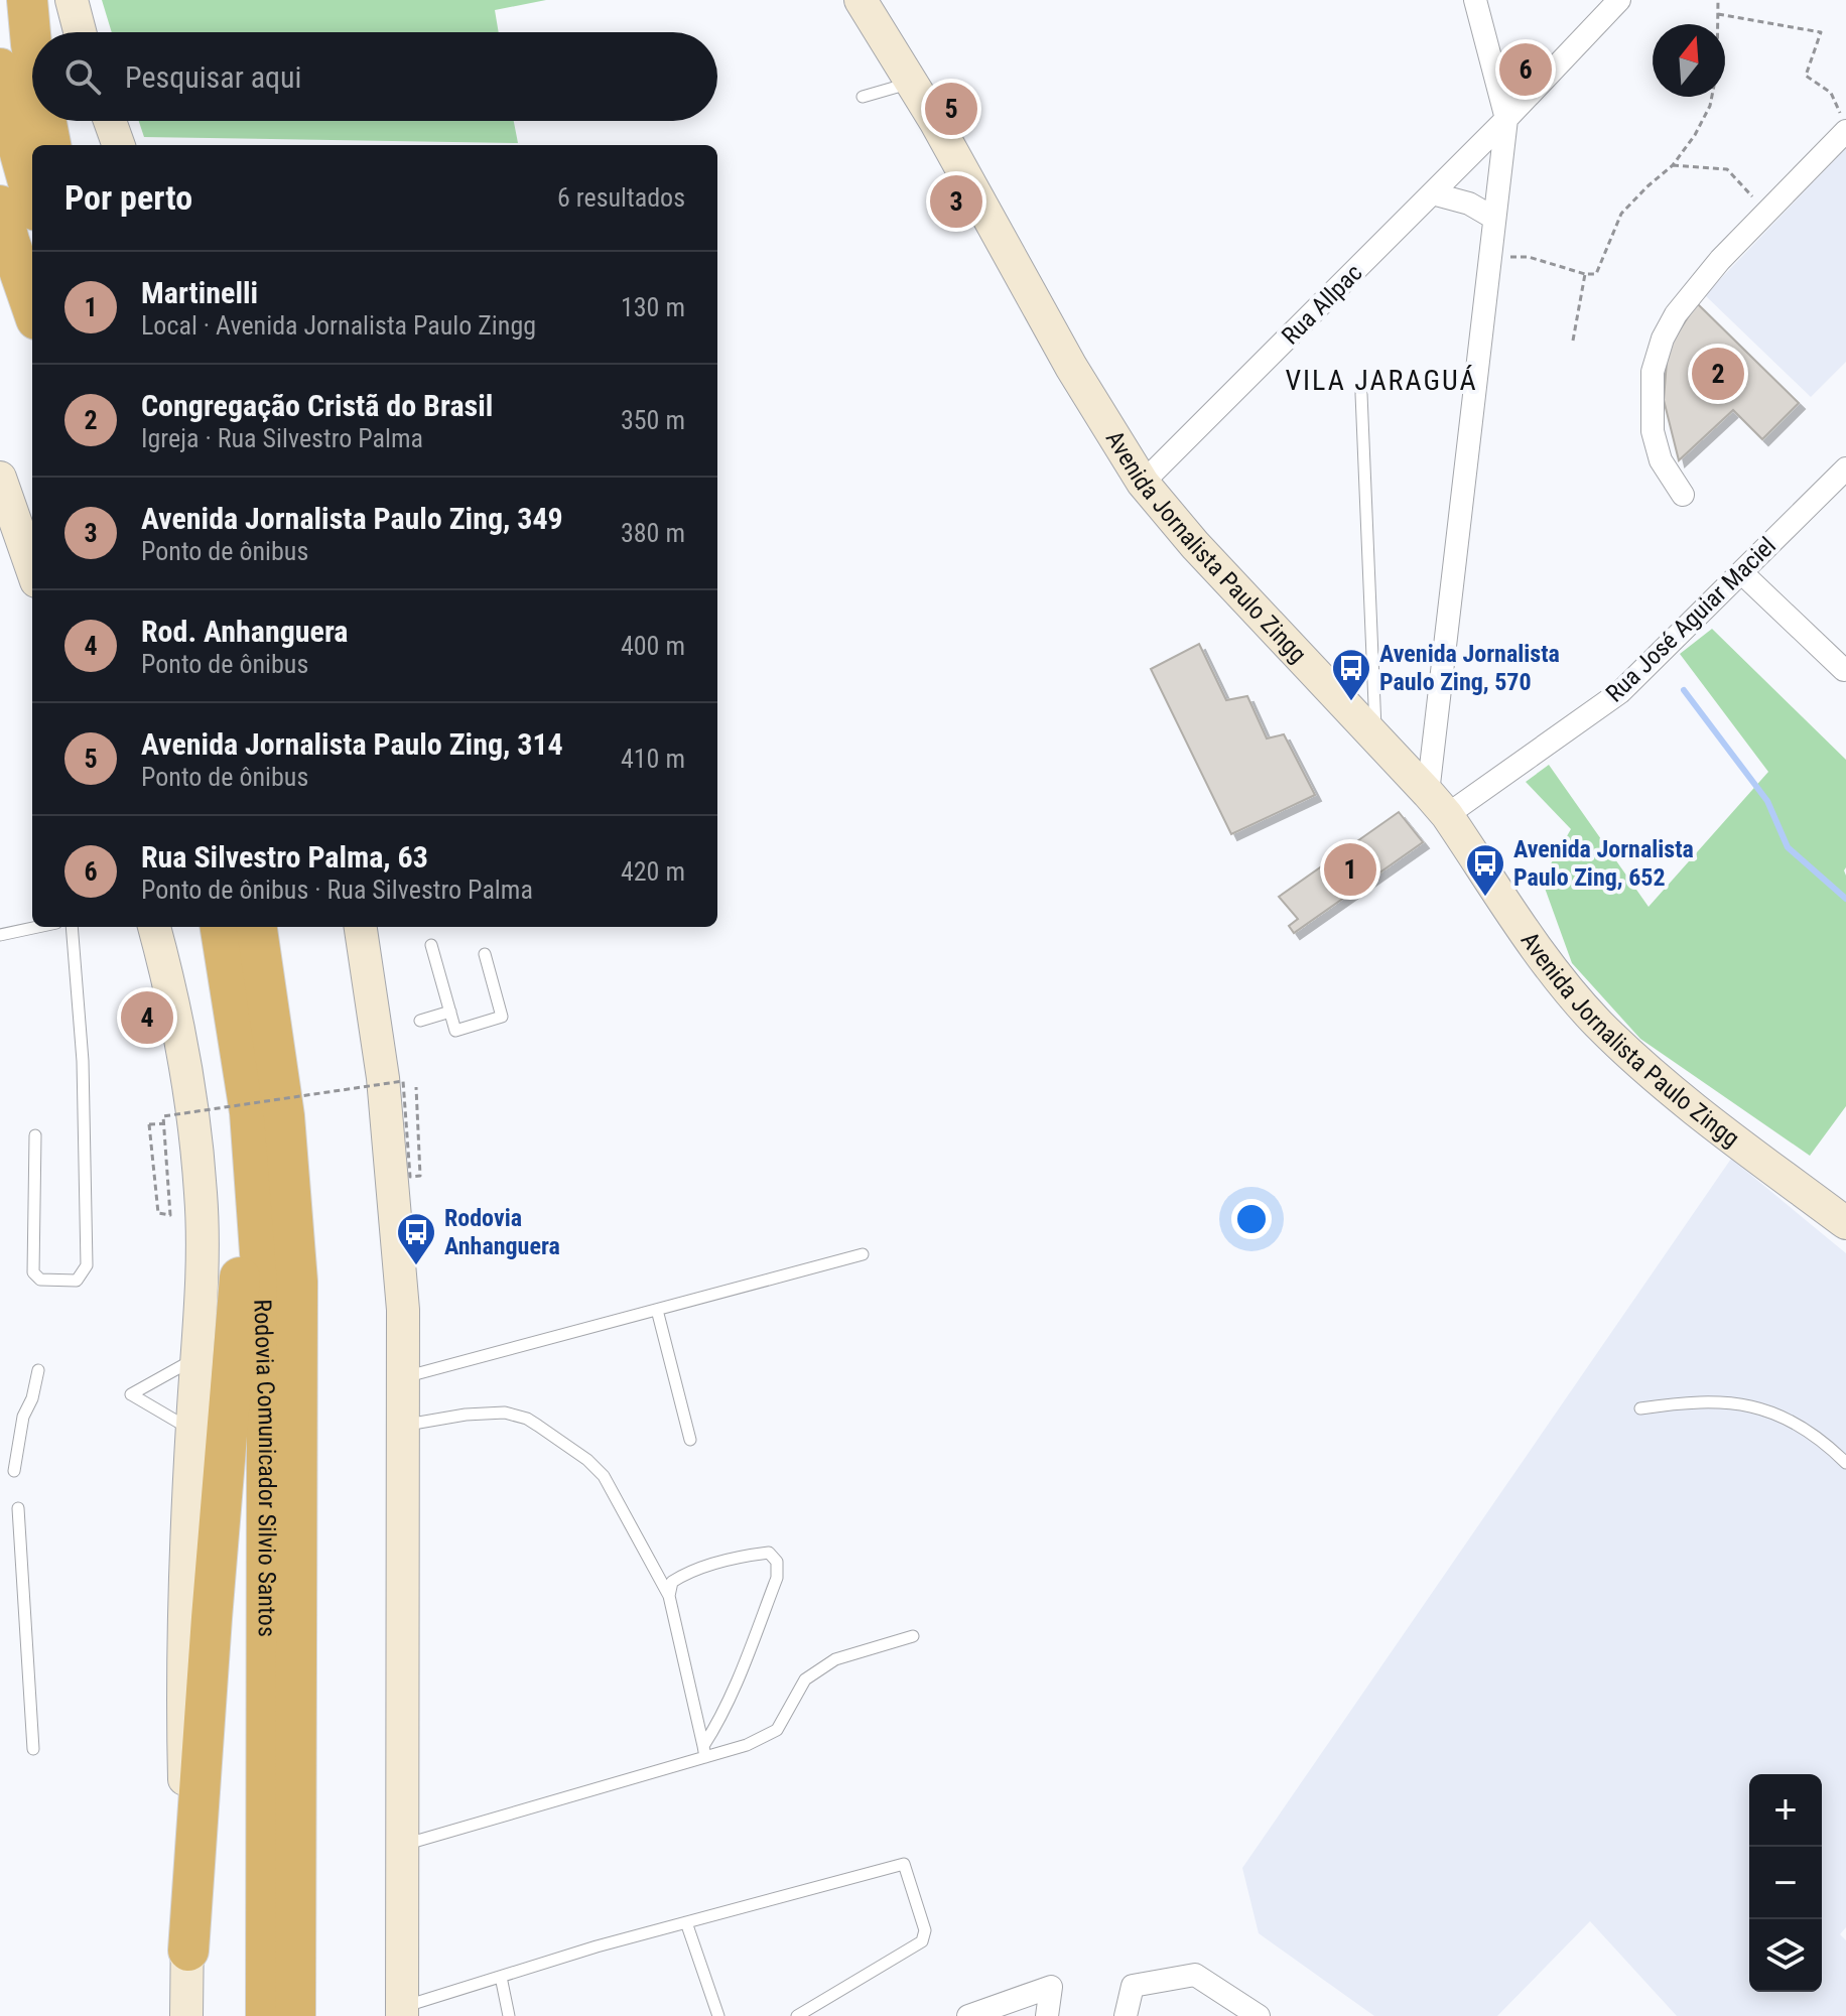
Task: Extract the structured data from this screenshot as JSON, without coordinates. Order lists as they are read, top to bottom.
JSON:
{
  "streets": {
    "highway": ["Rodovia Comunicador Silvio Santos"],
    "main road": ["Avenida Jornalista Paulo Zingg"],
    "street": ["Rua Allpac", "Rua José Aguiar Maciel"]
  },
  "crossings": [
    ["Rua Allpac", "Avenida Jornalista Paulo Zingg"],
    ["Avenida Jornalista Paulo Zingg", "Rua José Aguiar Maciel"]
  ],
  "districts": ["VILA JARAGUÁ"],
  "places": {
    "bus stop": ["Avenida Jornalista Paulo Zing, 570", "Avenida Jornalista Paulo Zing, 652", "Rodovia Anhanguera"]
  },
  "north": "top",
  "page": {
    "search": "Pesquisar aqui",
    "pins": [
      "6",
      "5",
      "3",
      "2",
      "1",
      "4"
    ],
    "heading": ["Por perto", "6 resultados"],
    "list": [
      {
        "mark": "1",
        "name": "Martinelli",
        "note": "Local · Avenida Jornalista Paulo Zingg",
        "value": "130 m"
      },
      {
        "mark": "2",
        "name": "Congregação Cristã do Brasil",
        "note": "Igreja · Rua Silvestro Palma",
        "value": "350 m"
      },
      {
        "mark": "3",
        "name": "Avenida Jornalista Paulo Zing, 349",
        "note": "Ponto de ônibus",
        "value": "380 m"
      },
      {
        "mark": "4",
        "name": "Rod. Anhanguera",
        "note": "Ponto de ônibus",
        "value": "400 m"
      },
      {
        "mark": "5",
        "name": "Avenida Jornalista Paulo Zing, 314",
        "note": "Ponto de ônibus",
        "value": "410 m"
      },
      {
        "mark": "6",
        "name": "Rua Silvestro Palma, 63",
        "note": "Ponto de ônibus · Rua Silvestro Palma",
        "value": "420 m"
      }
    ],
    "map_buttons": ["+", "−"]
  }
}
